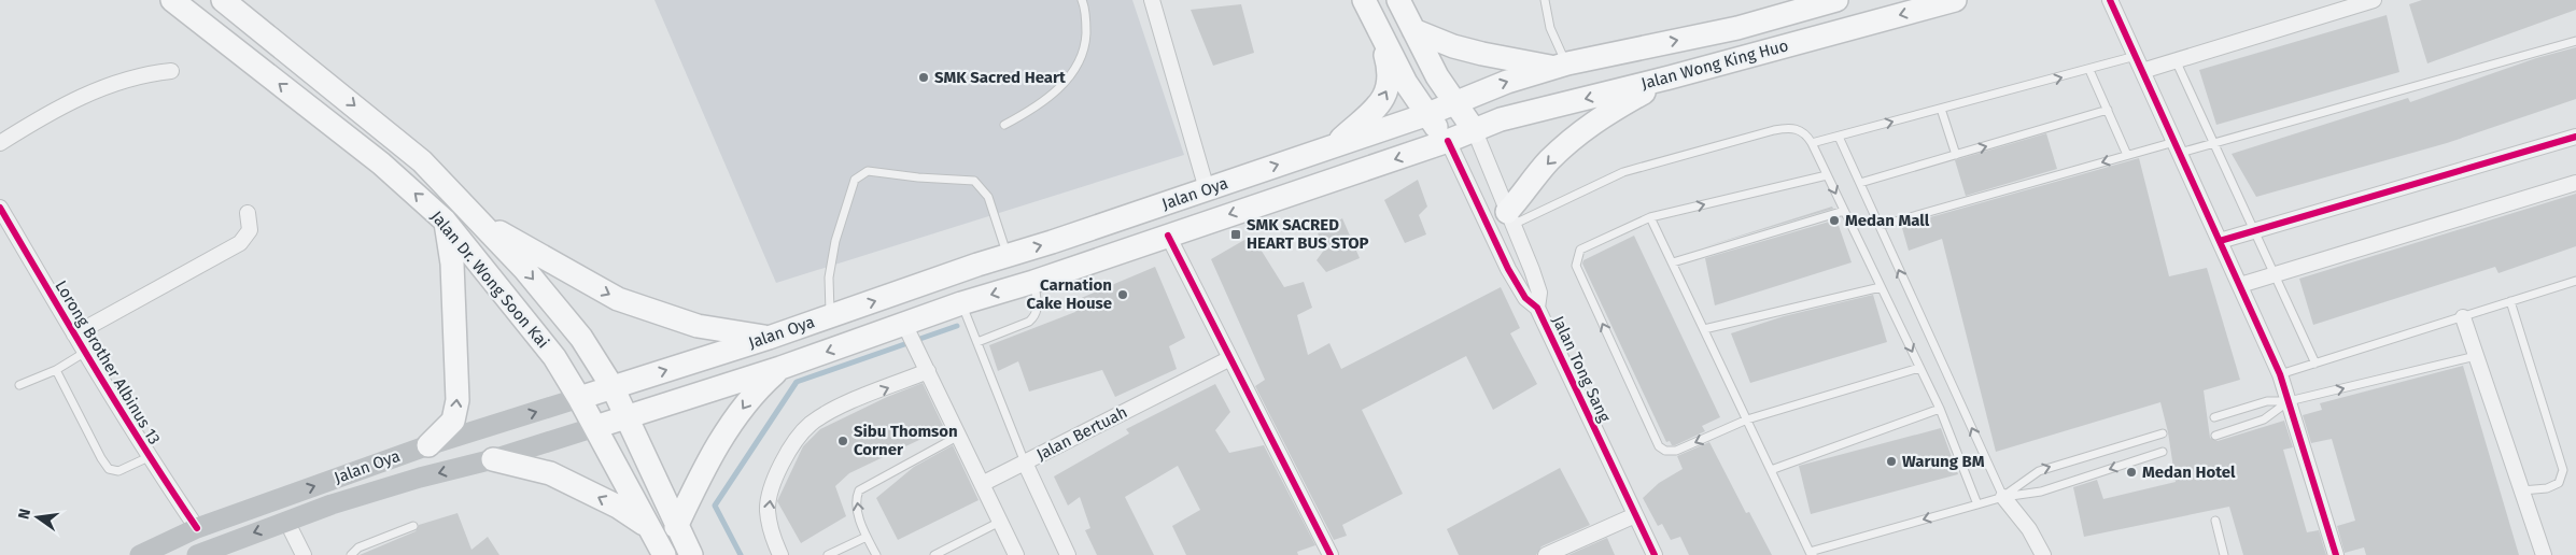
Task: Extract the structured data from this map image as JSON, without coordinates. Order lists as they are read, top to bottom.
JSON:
{
  "streets": {
    "main road": ["Jalan Wong King Huo", "Jalan Oya", "Jalan Dr. Wong Soon Kai"],
    "street": ["Lorong Brother Albinus 13", "Jalan Tong Sang", "Jalan Bertuah"]
  },
  "crossings": [
    ["Jalan Wong King Huo", "Jalan Oya"],
    ["Jalan Wong King Huo", "Jalan Tong Sang"],
    ["Jalan Oya", "Jalan Dr. Wong Soon Kai"],
    ["Jalan Oya", "Lorong Brother Albinus 13"],
    ["Jalan Oya", "Jalan Tong Sang"]
  ],
  "places": {
    "other": [
      "SMK Sacred Heart",
      "Medan Mall",
      "Carnation Cake House",
      "Sibu Thomson Corner",
      "Warung BM",
      "Medan Hotel"
    ],
    "transit": ["SMK SACRED HEART BUS STOP"]
  },
  "north": "left"
}
